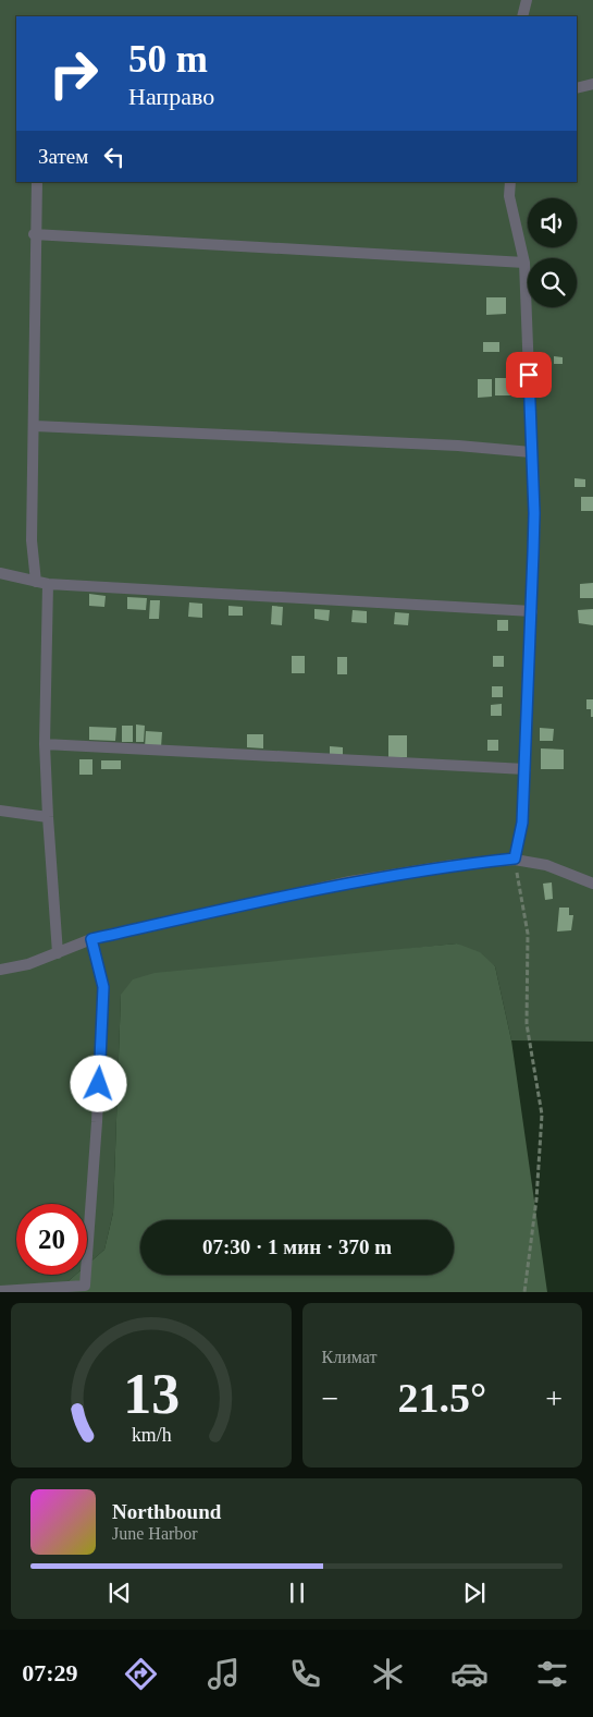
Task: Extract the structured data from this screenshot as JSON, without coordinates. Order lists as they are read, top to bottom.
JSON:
{
  "page": {
    "turn": ["50 m", "Направо"],
    "then": "Затем",
    "limit": "20",
    "trip": "07:30 · 1 мин · 370 m",
    "tile": "Климат",
    "heat": ["−", "21.5°", "+"],
    "song": ["Northbound", "June Harbor"],
    "tabs": "07:29",
    "gauge": ["13", "km/h"]
  }
}
